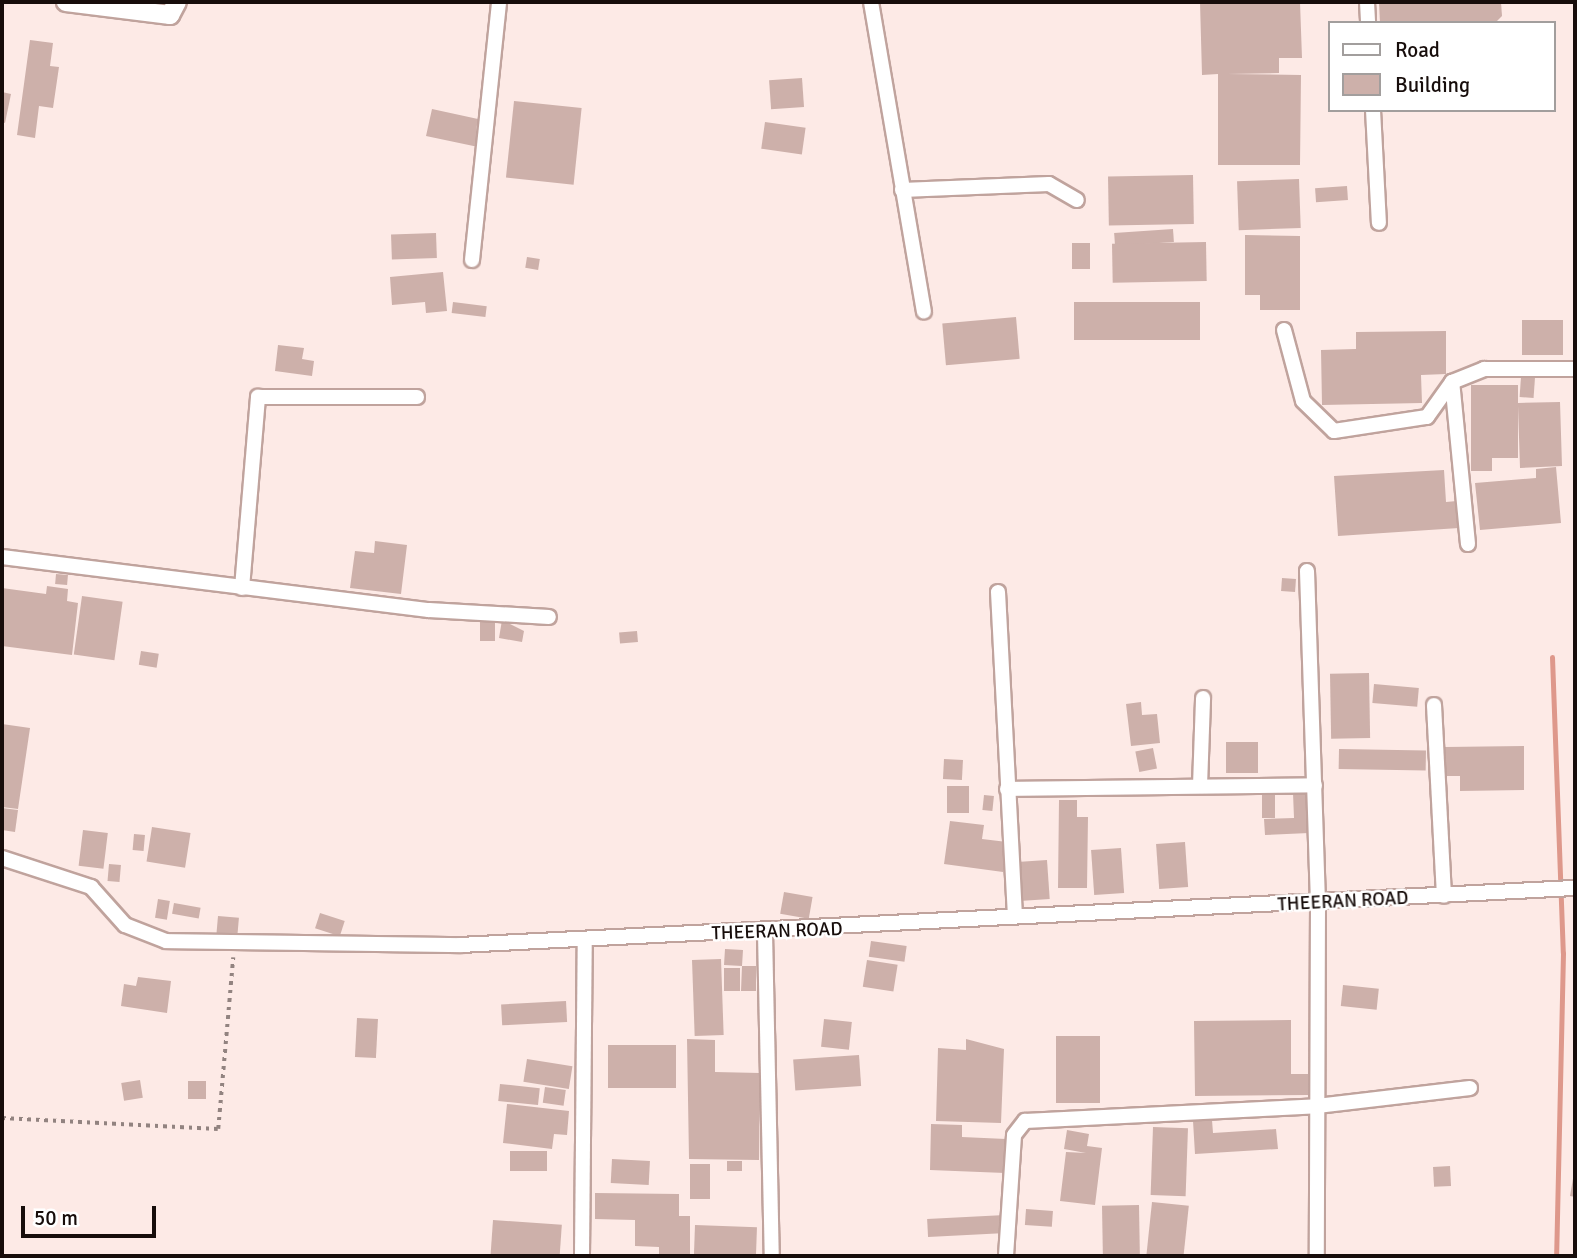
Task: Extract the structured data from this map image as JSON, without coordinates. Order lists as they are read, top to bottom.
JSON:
{
  "streets": {
    "street": ["THEERAN ROAD"]
  },
  "legend": ["Road", "Building"],
  "scale_bar": "50 m"
}
